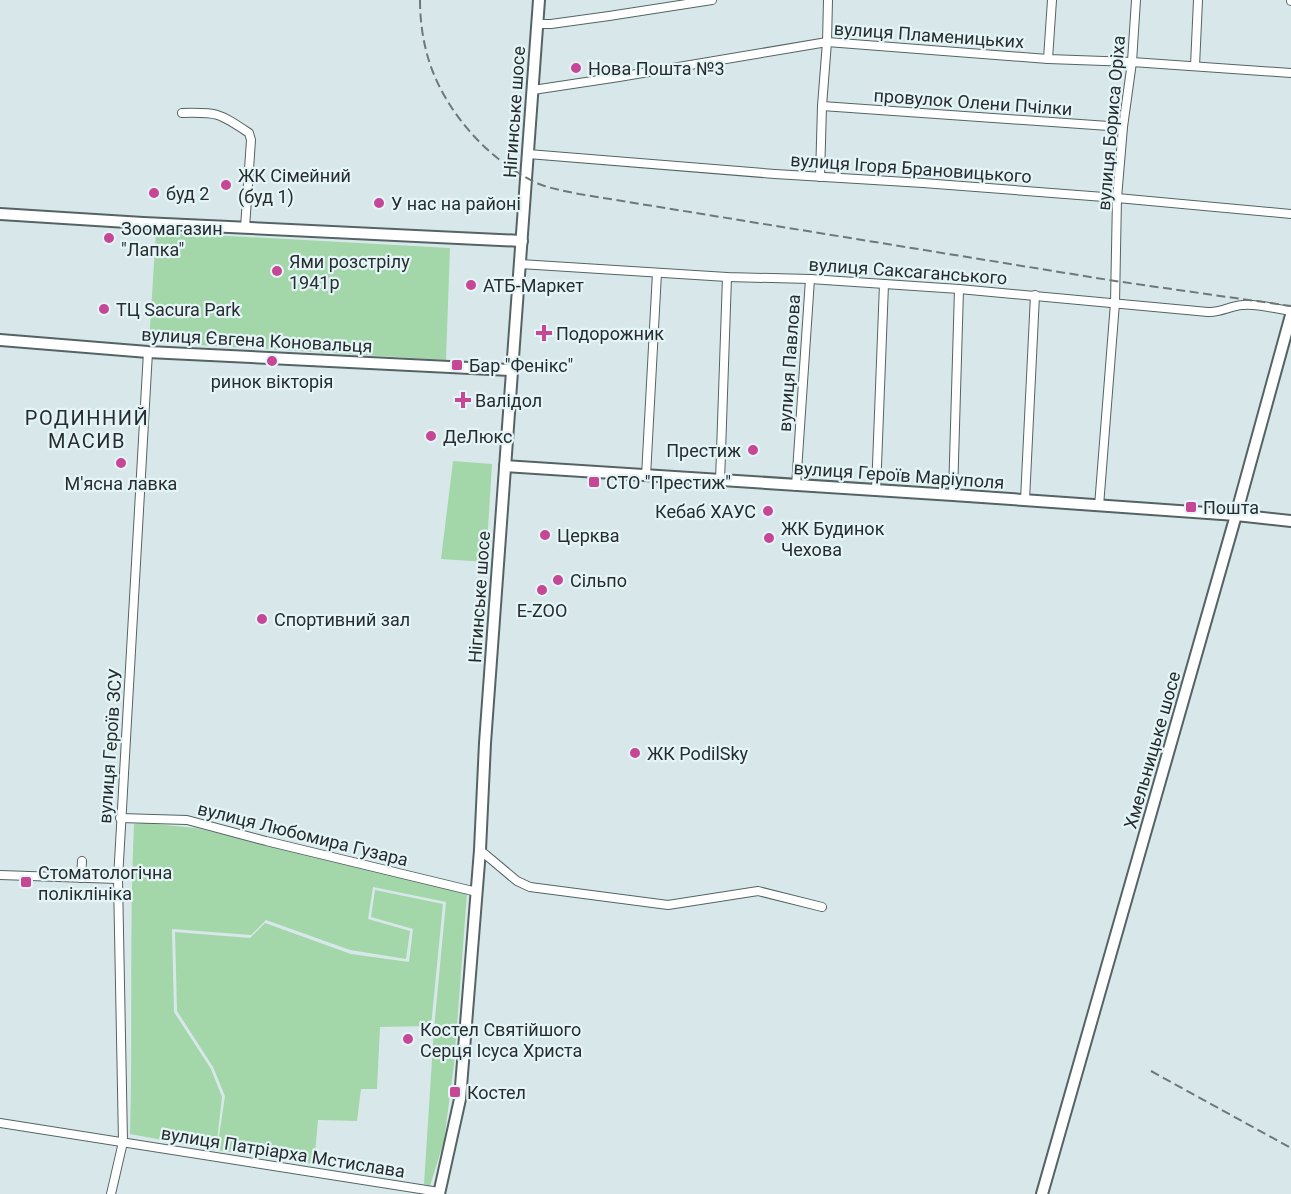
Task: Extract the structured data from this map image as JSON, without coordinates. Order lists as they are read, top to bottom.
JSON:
{
  "streets": {
    "main road": [
      "Нігинське шосе",
      "вулиця Євгена Коновальця",
      "вулиця Героїв Маріуполя",
      "Хмельницьке шосе"
    ],
    "street": [
      "вулиця Пламеницьких",
      "провулок Олени Пчілки",
      "вулиця Бориса Оріха",
      "вулиця Ігоря Брановицького",
      "вулиця Саксаганського",
      "вулиця Павлова",
      "вулиця Героїв ЗСУ",
      "вулиця Любомира Гузара",
      "вулиця Патріарха Мстислава"
    ]
  },
  "crossings": [
    ["вулиця Пламеницьких", "Нігинське шосе"],
    ["вулиця Пламеницьких", "вулиця Бориса Оріха"],
    ["провулок Олени Пчілки", "вулиця Бориса Оріха"],
    ["Нігинське шосе", "вулиця Ігоря Брановицького"],
    ["Нігинське шосе", "вулиця Саксаганського"],
    ["Нігинське шосе", "вулиця Євгена Коновальця"],
    ["Нігинське шосе", "вулиця Героїв Маріуполя"],
    ["Нігинське шосе", "вулиця Любомира Гузара"],
    ["Нігинське шосе", "вулиця Патріарха Мстислава"],
    ["вулиця Бориса Оріха", "вулиця Ігоря Брановицького"],
    ["вулиця Бориса Оріха", "вулиця Саксаганського"],
    ["вулиця Саксаганського", "вулиця Павлова"],
    ["вулиця Саксаганського", "Хмельницьке шосе"],
    ["вулиця Євгена Коновальця", "вулиця Героїв ЗСУ"],
    ["вулиця Павлова", "вулиця Героїв Маріуполя"],
    ["вулиця Героїв Маріуполя", "Хмельницьке шосе"],
    ["вулиця Героїв ЗСУ", "вулиця Любомира Гузара"],
    ["вулиця Героїв ЗСУ", "вулиця Патріарха Мстислава"]
  ],
  "districts": ["РОДИННИЙ МАСИВ"],
  "places": {
    "other": [
      "Нова Пошта №3",
      "ЖК Сімейний (буд 1)",
      "буд 2",
      "У нас на районі",
      "Зоомагазин \"Лапка\"",
      "Ями розстрілу 1941р",
      "АТБ-Маркет",
      "ТЦ Sacura Park",
      "ринок вікторія",
      "ДеЛюкс",
      "Престиж",
      "М'ясна лавка",
      "Кебаб ХАУС",
      "Церква",
      "ЖК Будинок Чехова",
      "Сільпо",
      "E-ZOO",
      "Спортивний зал",
      "ЖК PodilSky",
      "Костел Святійшого Серця Ісуса Христа"
    ],
    "health": ["Подорожник", "Валідол"],
    "transit": [
      "Бар \"Фенікс\"",
      "СТО \"Престиж\"",
      "Пошта",
      "Стоматологічна поліклініка",
      "Костел"
    ]
  }
}
